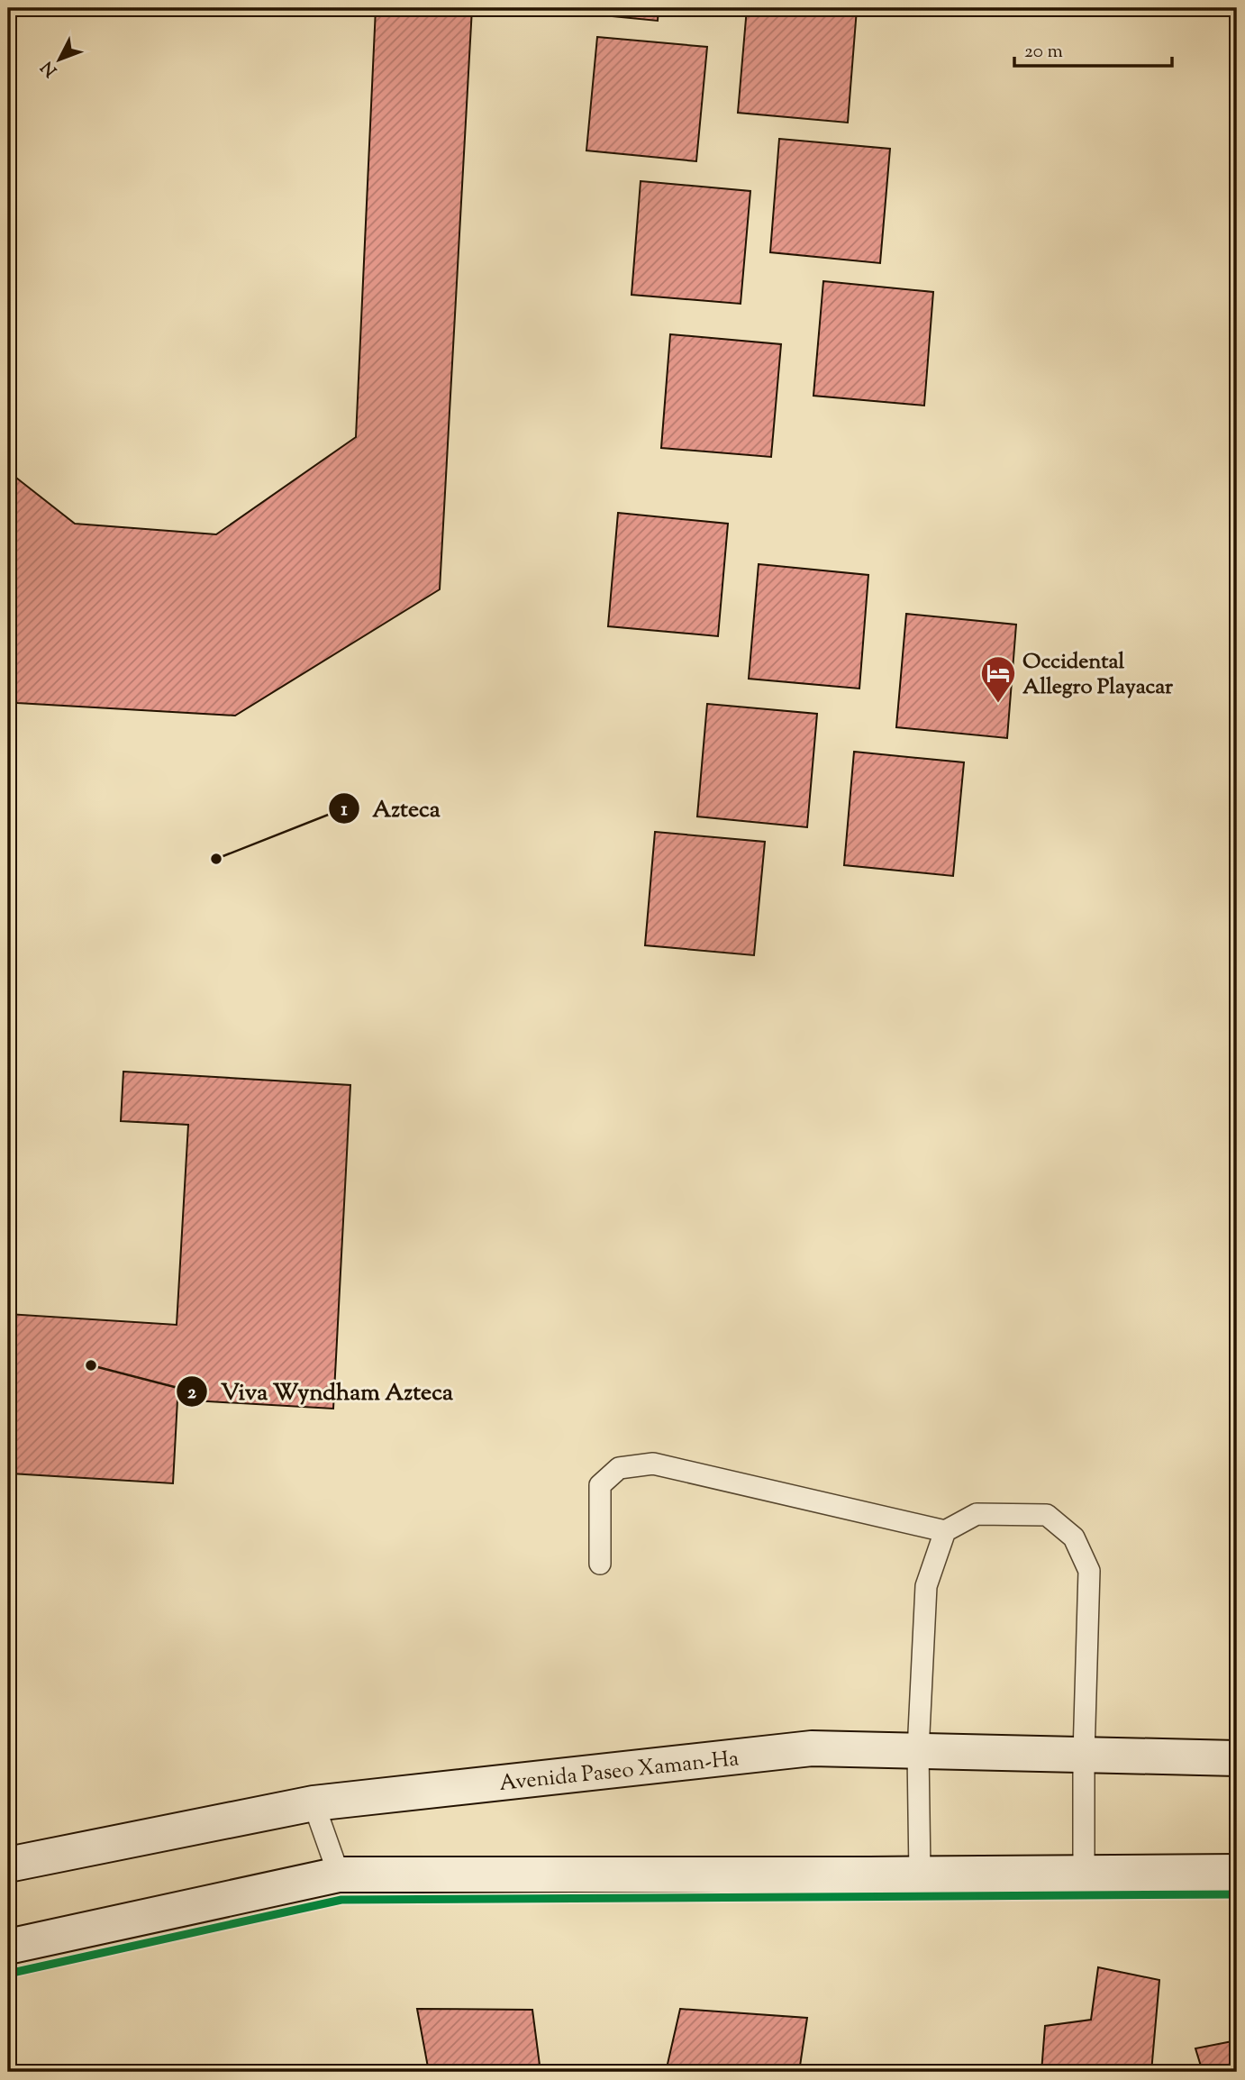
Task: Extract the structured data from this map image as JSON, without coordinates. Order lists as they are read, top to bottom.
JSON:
{
  "streets": {
    "main road": ["Avenida Paseo Xaman-Ha"]
  },
  "places": {
    "hotel": ["Occidental Allegro Playacar"],
    "other": ["Azteca", "Viva Wyndham Azteca"]
  },
  "scale_bar": "20 m",
  "north": "bottom left"
}
